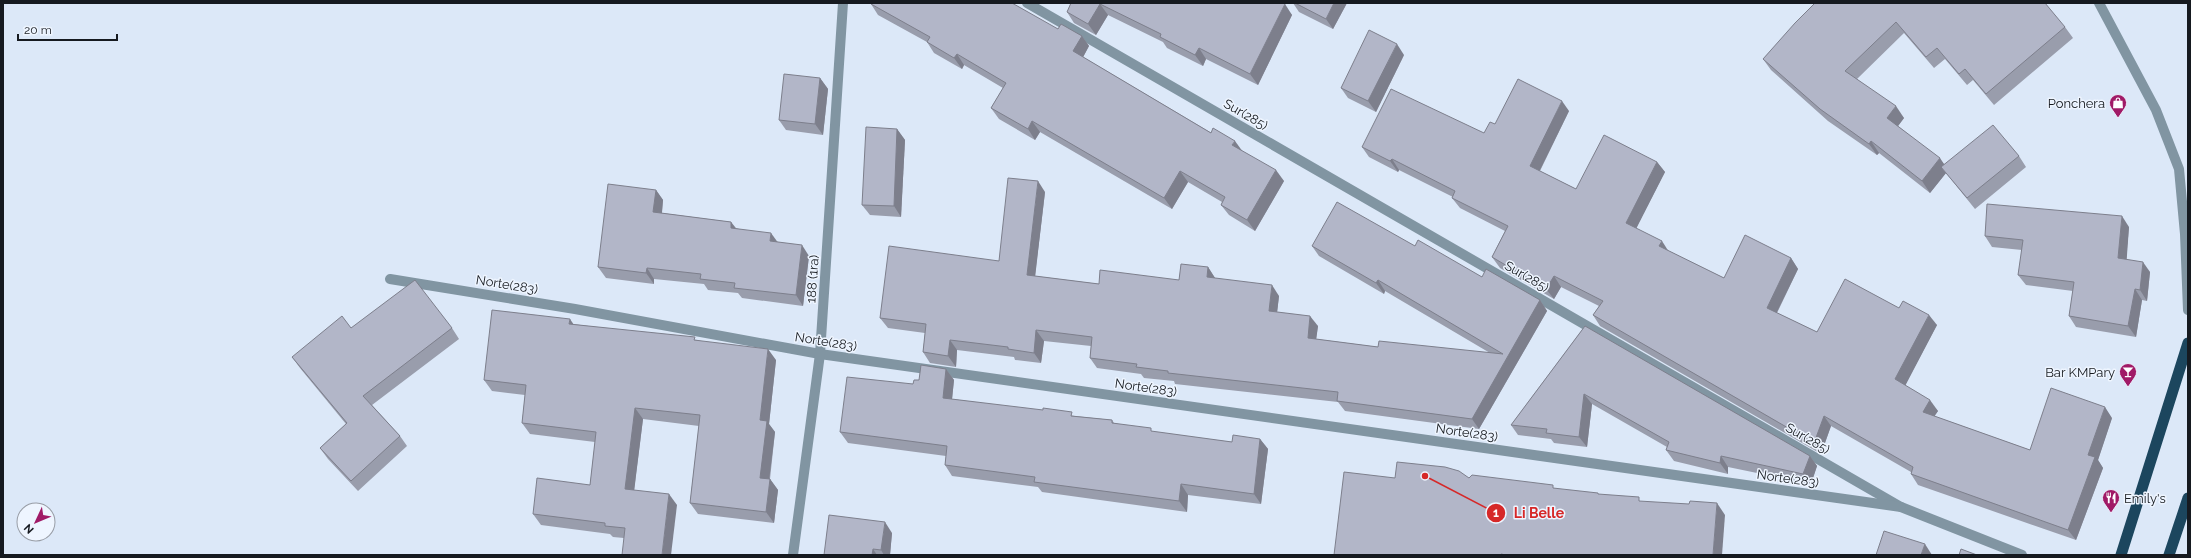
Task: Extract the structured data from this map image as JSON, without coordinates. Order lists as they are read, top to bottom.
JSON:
{
  "streets": {
    "street": ["Sur(285)", "188 (1ra)", "Norte(283)"]
  },
  "crossings": [
    ["Sur(285)", "Norte(283)"],
    ["188 (1ra)", "Norte(283)"]
  ],
  "places": {
    "shop": ["Ponchera"],
    "bar": ["Bar KMPary"],
    "other": ["Li Belle"],
    "restaurant": ["Emily's"]
  },
  "scale_bar": "20 m",
  "north": "bottom left"
}
